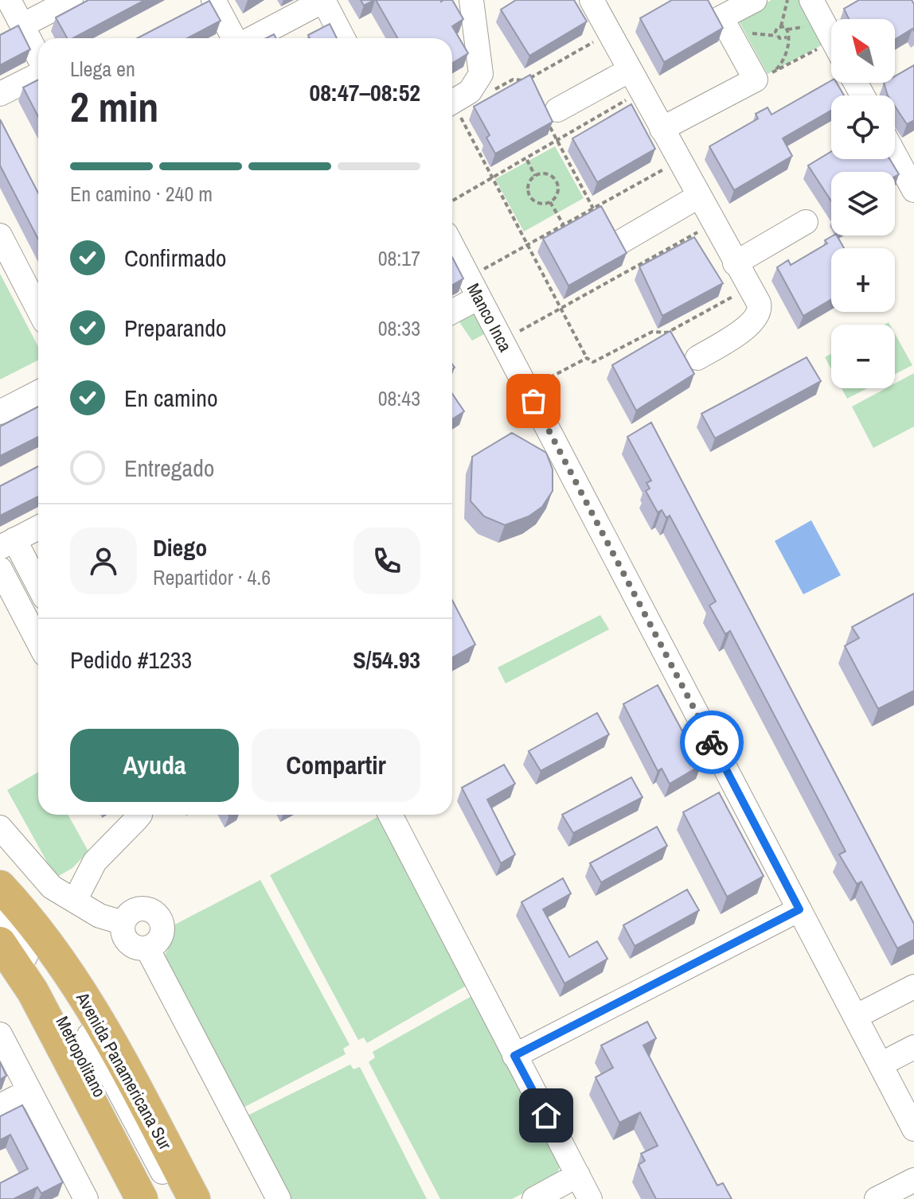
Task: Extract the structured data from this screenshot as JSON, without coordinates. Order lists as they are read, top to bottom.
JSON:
{
  "streets": {
    "main road": ["Avenida Panamericana Sur"],
    "street": ["Manco Inca", "Metropolitano"]
  },
  "north": "top left",
  "page": {
    "map_buttons": ["+", "−"],
    "heading": ["2 min", "Llega en", "08:47–08:52"],
    "panel": [
      "Diego",
      "Repartidor · 4.6",
      "Pedido #1233",
      "S/54.93"
    ],
    "bar": "En camino · 240 m",
    "list": [
      ["Confirmado", "08:17"],
      ["Preparando", "08:33"],
      ["En camino", "08:43"],
      "Entregado"
    ],
    "buttons": ["Ayuda", "Compartir"]
  }
}
